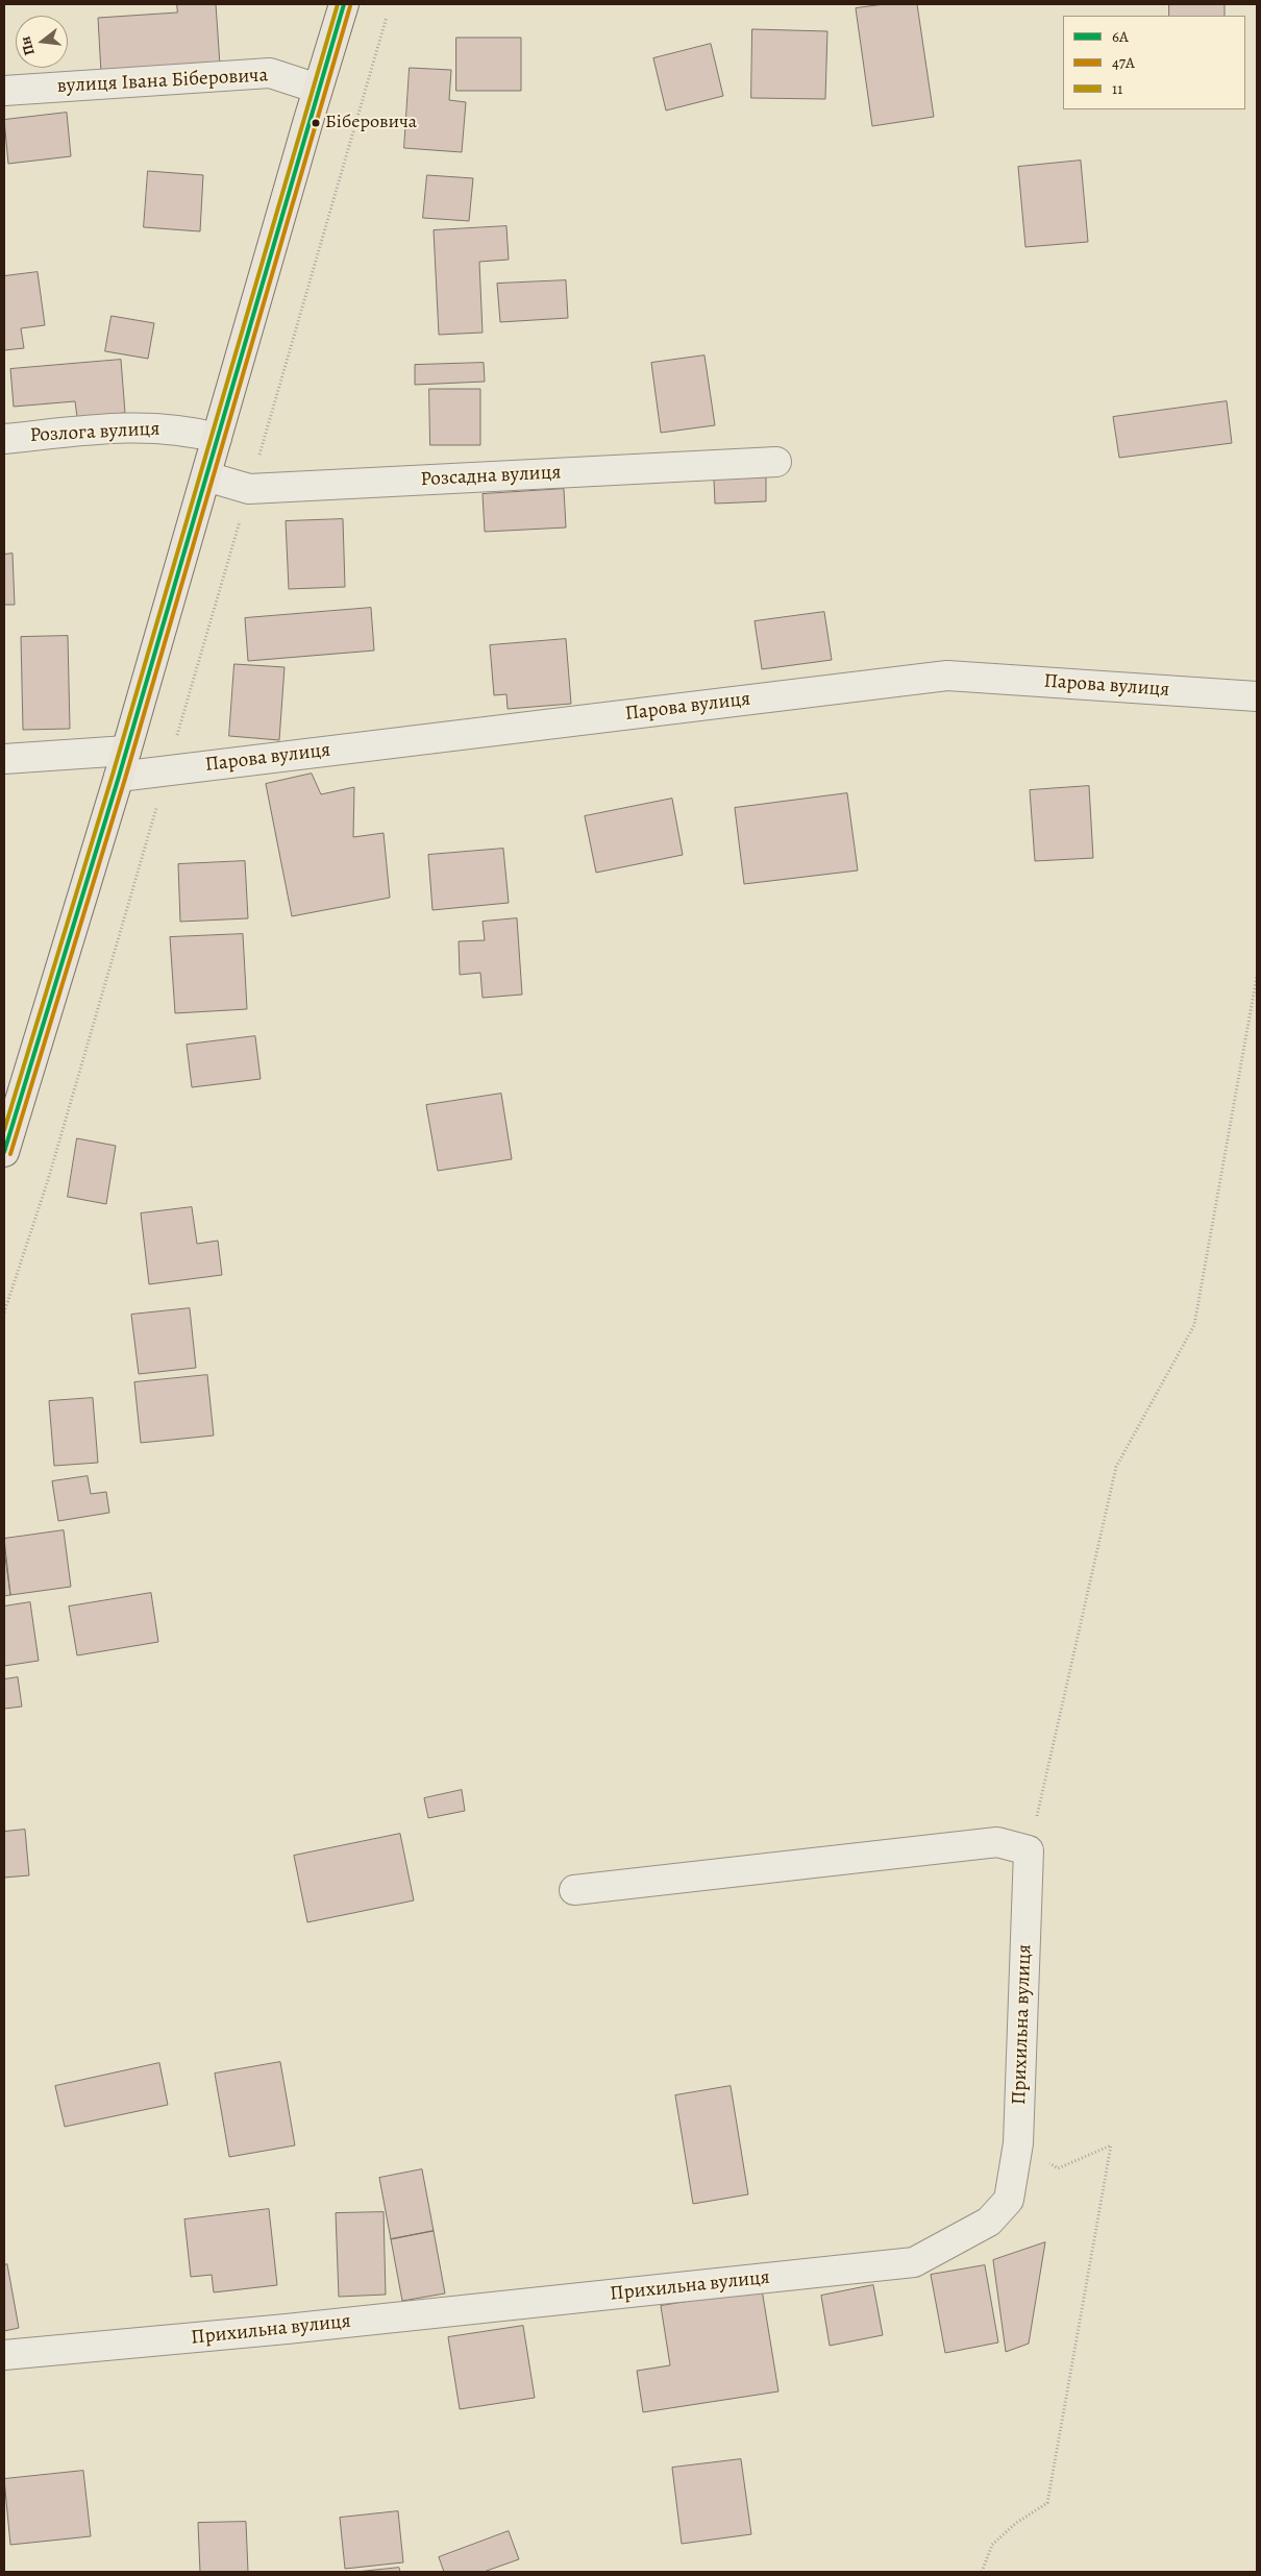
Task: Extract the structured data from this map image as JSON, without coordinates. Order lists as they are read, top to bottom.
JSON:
{
  "streets": {
    "street": [
      "вулиця Івана Біберовича",
      "Розлога вулиця",
      "Розсадна вулиця",
      "Парова вулиця",
      "Прихильна вулиця"
    ]
  },
  "places": ["Біберовича"],
  "lines": ["transit line 6А", "transit line 11", "transit line 47А"],
  "legend": ["6А", "47А", "11"],
  "north": "left"
}
